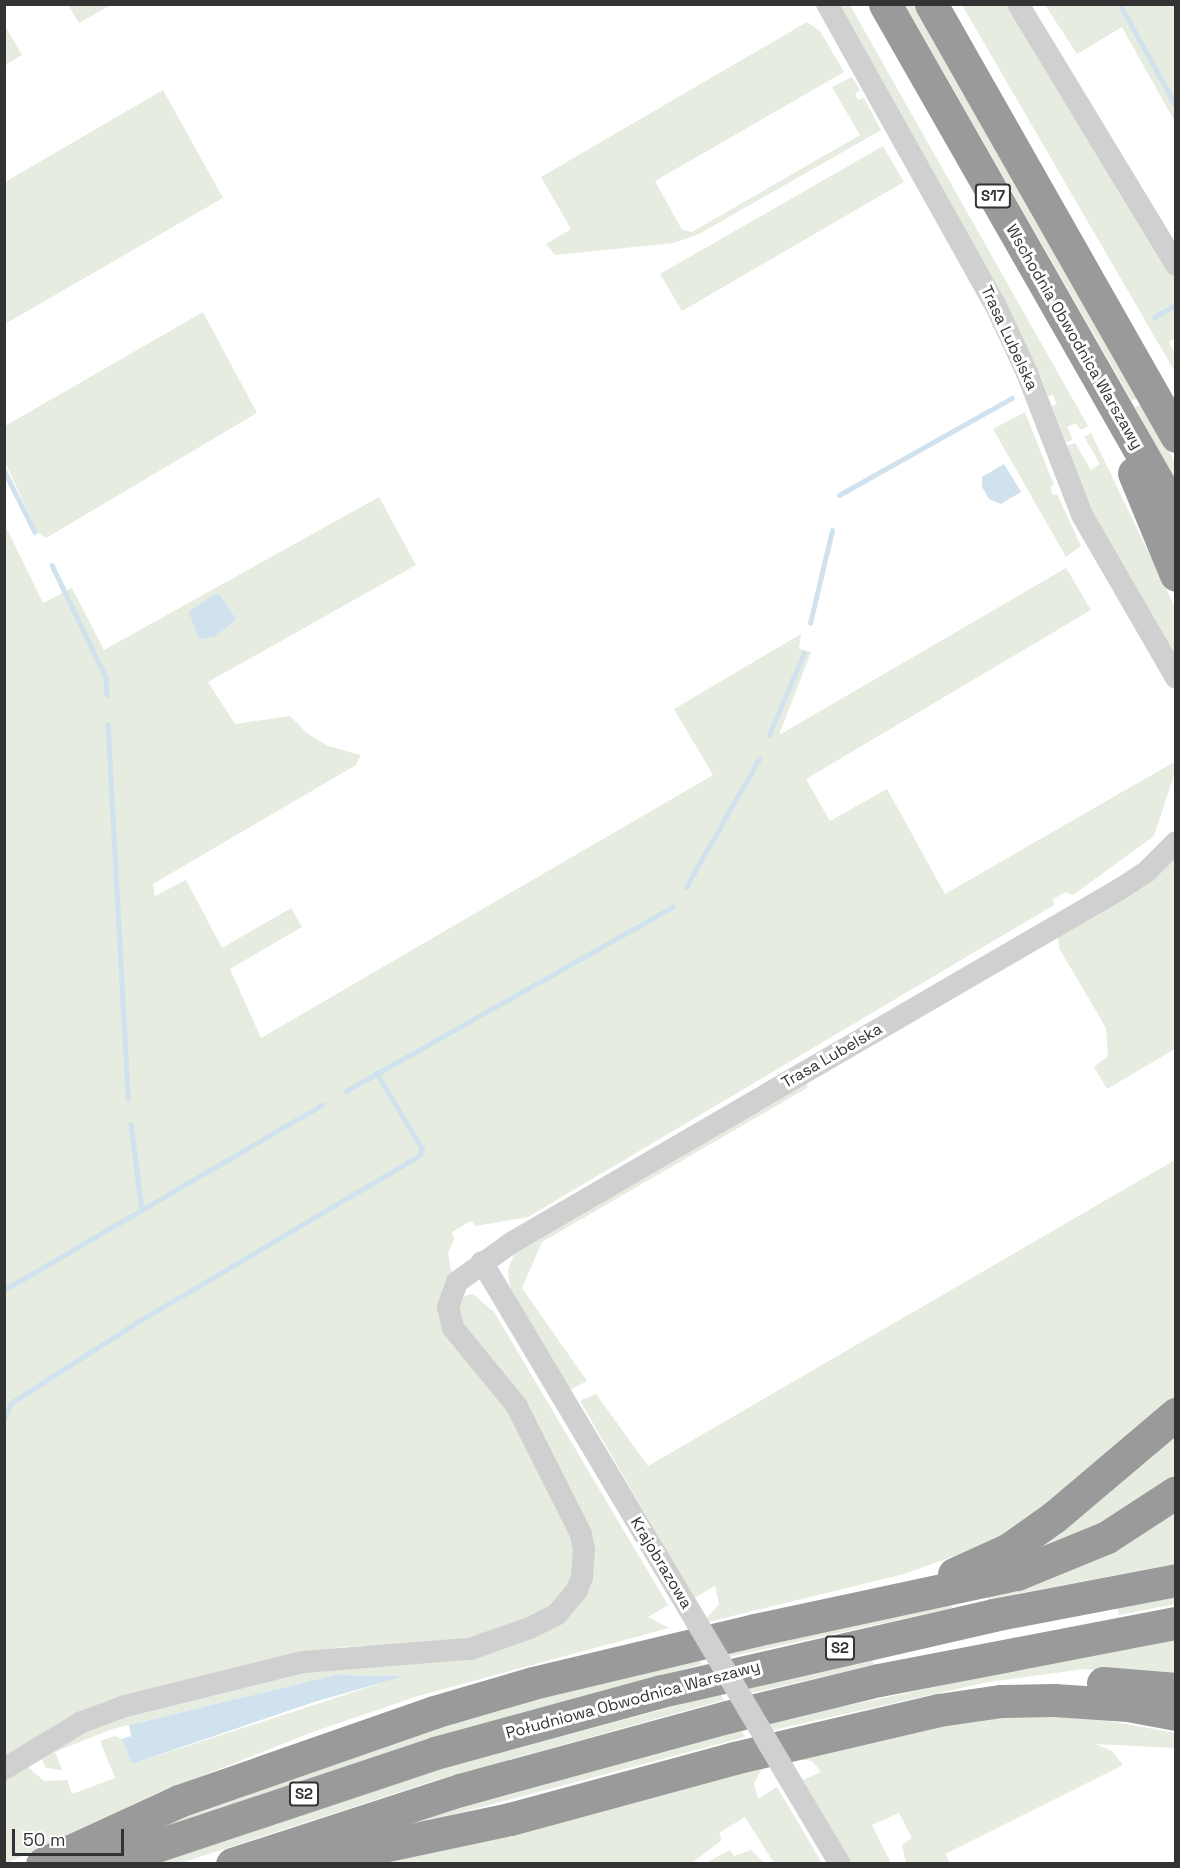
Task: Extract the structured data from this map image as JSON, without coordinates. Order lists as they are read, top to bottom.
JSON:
{
  "streets": {
    "highway": [
      "S17",
      "Wschodnia Obwodnica Warszawy",
      "S2",
      "Południowa Obwodnica Warszawy"
    ],
    "street": ["Trasa Lubelska", "Krajobrazowa"]
  },
  "crossings": [
    ["Trasa Lubelska", "Krajobrazowa"]
  ],
  "scale_bar": "50 m"
}
